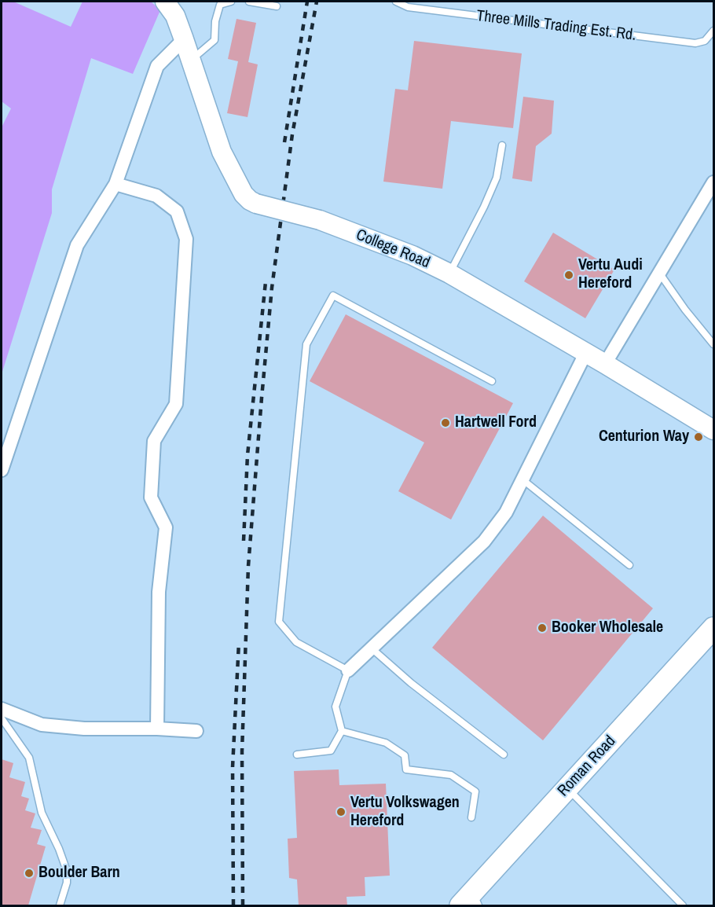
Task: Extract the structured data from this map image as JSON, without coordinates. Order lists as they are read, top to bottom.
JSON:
{
  "streets": {
    "main road": ["Roman Road"],
    "street": ["College Road"],
    "lane": ["Three Mills Trading Est. Rd."]
  },
  "places": [
    "Vertu Audi Hereford",
    "Hartwell Ford",
    "Centurion Way",
    "Booker Wholesale",
    "Vertu Volkswagen Hereford",
    "Boulder Barn"
  ]
}
